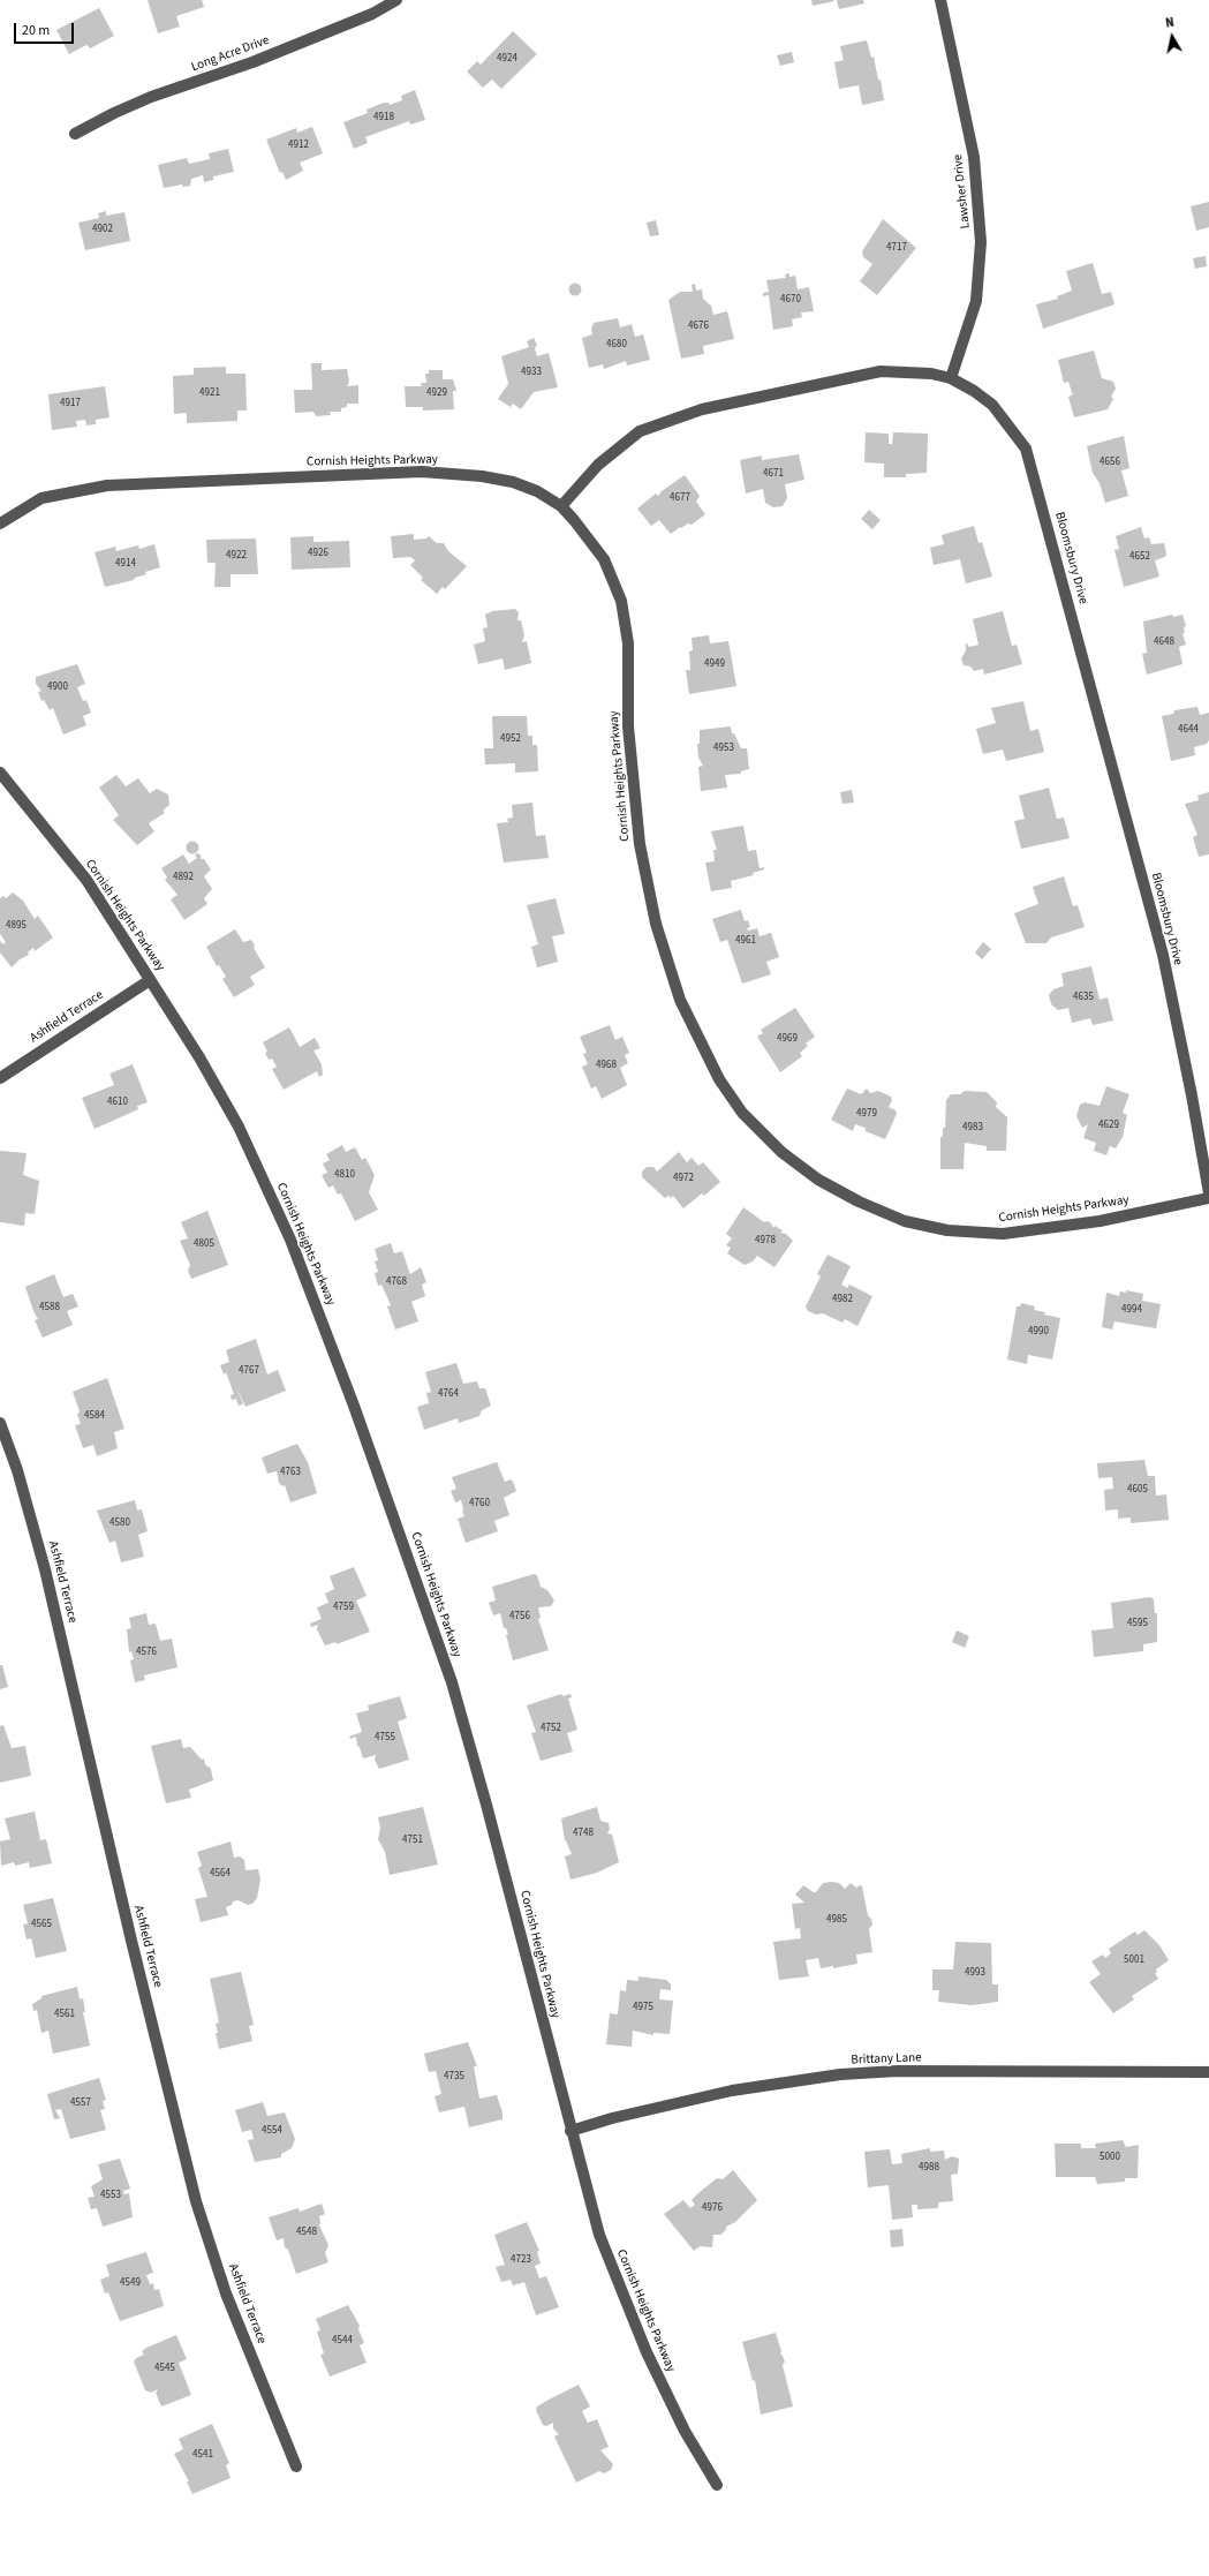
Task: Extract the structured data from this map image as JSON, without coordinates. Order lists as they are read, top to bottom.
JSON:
{
  "streets": {
    "street": [
      "Long Acre Drive",
      "Lawsher Drive",
      "Cornish Heights Parkway",
      "Bloomsbury Drive",
      "Ashfield Terrace",
      "Brittany Lane"
    ]
  },
  "crossings": [
    ["Lawsher Drive", "Bloomsbury Drive"],
    ["Cornish Heights Parkway", "Bloomsbury Drive"],
    ["Cornish Heights Parkway", "Ashfield Terrace"],
    ["Cornish Heights Parkway", "Brittany Lane"]
  ],
  "house_numbers": [
    "4924",
    "4918",
    "4912",
    "4902",
    "4717",
    "4670",
    "4676",
    "4680",
    "4933",
    "4921",
    "4929",
    "4917",
    "4656",
    "4671",
    "4677",
    "4926",
    "4922",
    "4652",
    "4914",
    "4648",
    "4949",
    "4900",
    "4644",
    "4952",
    "4953",
    "4892",
    "4895",
    "4961",
    "4635",
    "4969",
    "4968",
    "4610",
    "4979",
    "4629",
    "4983",
    "4810",
    "4972",
    "4978",
    "4805",
    "4768",
    "4982",
    "4588",
    "4994",
    "4990",
    "4767",
    "4764",
    "4584",
    "4763",
    "4605",
    "4760",
    "4580",
    "4759",
    "4756",
    "4595",
    "4576",
    "4752",
    "4755",
    "4748",
    "4751",
    "4564",
    "4985",
    "4565",
    "5001",
    "4993",
    "4975",
    "4561",
    "4735",
    "4557",
    "4554",
    "5000",
    "4988",
    "4553",
    "4976",
    "4548",
    "4723",
    "4549",
    "4544",
    "4545",
    "4541"
  ],
  "scale_bar": "20 m",
  "north": "top"
}
